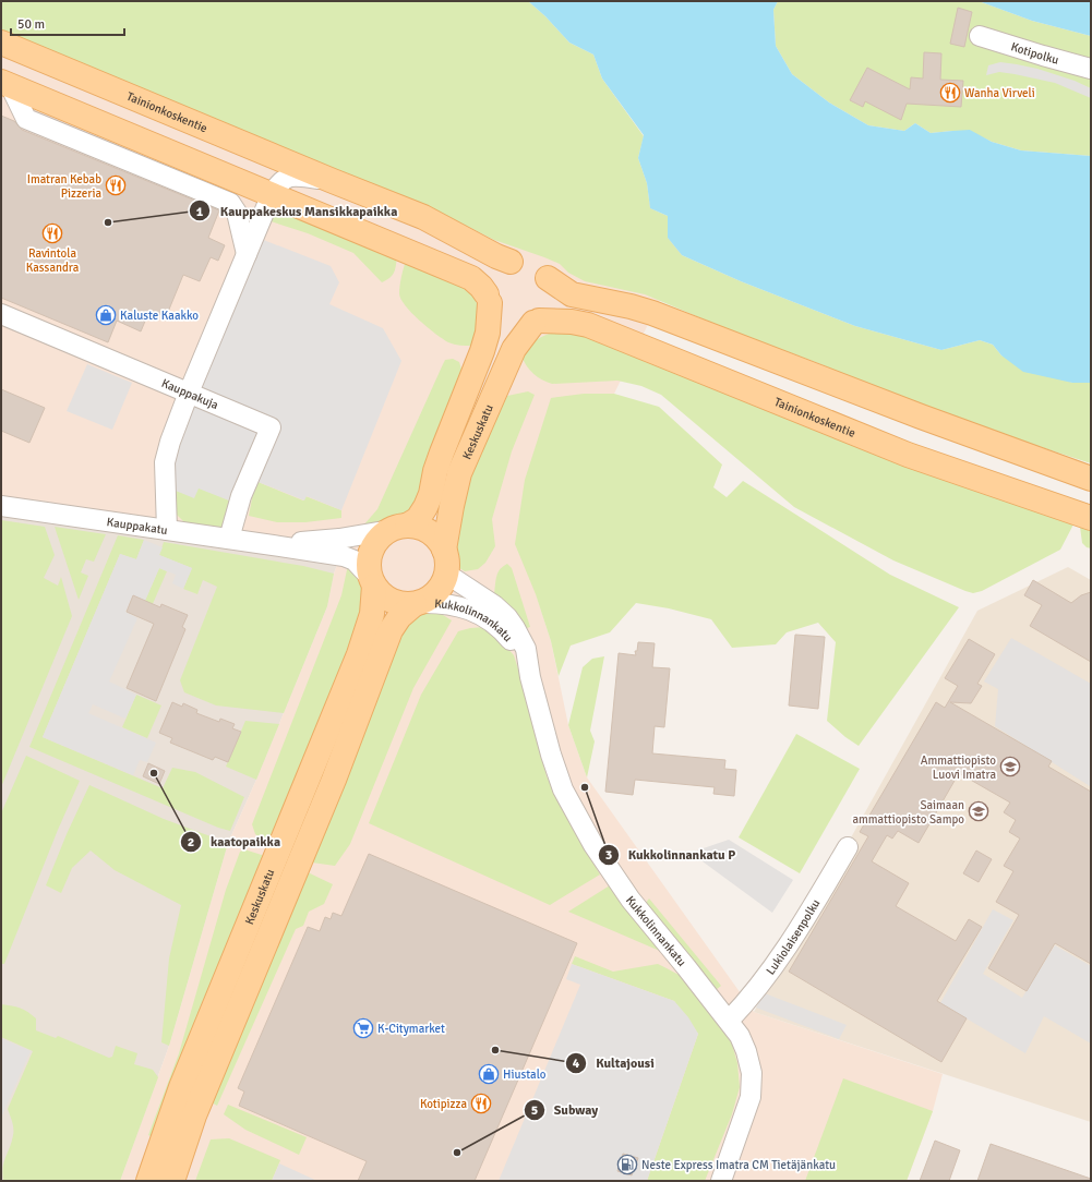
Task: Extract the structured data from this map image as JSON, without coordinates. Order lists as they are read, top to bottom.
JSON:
{
  "streets": {
    "main road": ["Tainionkoskentie", "Keskuskatu"],
    "street": [
      "Kotipolku",
      "Kauppakuja",
      "Kauppakatu",
      "Kukkolinnankatu",
      "Lukiolaisenpolku"
    ]
  },
  "crossings": [
    ["Tainionkoskentie", "Kauppakuja"],
    ["Tainionkoskentie", "Keskuskatu"],
    ["Tainionkoskentie", "Kauppakatu"],
    ["Kauppakuja", "Kauppakatu"],
    ["Keskuskatu", "Kauppakatu"],
    ["Keskuskatu", "Kukkolinnankatu"],
    ["Kauppakatu", "Kukkolinnankatu"],
    ["Kukkolinnankatu", "Lukiolaisenpolku"]
  ],
  "places": {
    "restaurant": [
      "Wanha Virveli",
      "Imatran Kebab Pizzeria",
      "Ravintola Kassandra",
      "Kotipizza"
    ],
    "other": [
      "Kauppakeskus Mansikkapaikka",
      "kaatopaikka",
      "Kukkolinnankatu P",
      "Kultajousi",
      "Subway"
    ],
    "shop": ["Kaluste Kaakko", "Hiustalo"],
    "school or university": ["Ammattiopisto Luovi Imatra", "Saimaan ammattiopisto Sampo"],
    "supermarket": ["K-Citymarket"],
    "fuel station": ["Neste Express Imatra CM Tietäjänkatu"]
  },
  "scale_bar": "50 m"
}
